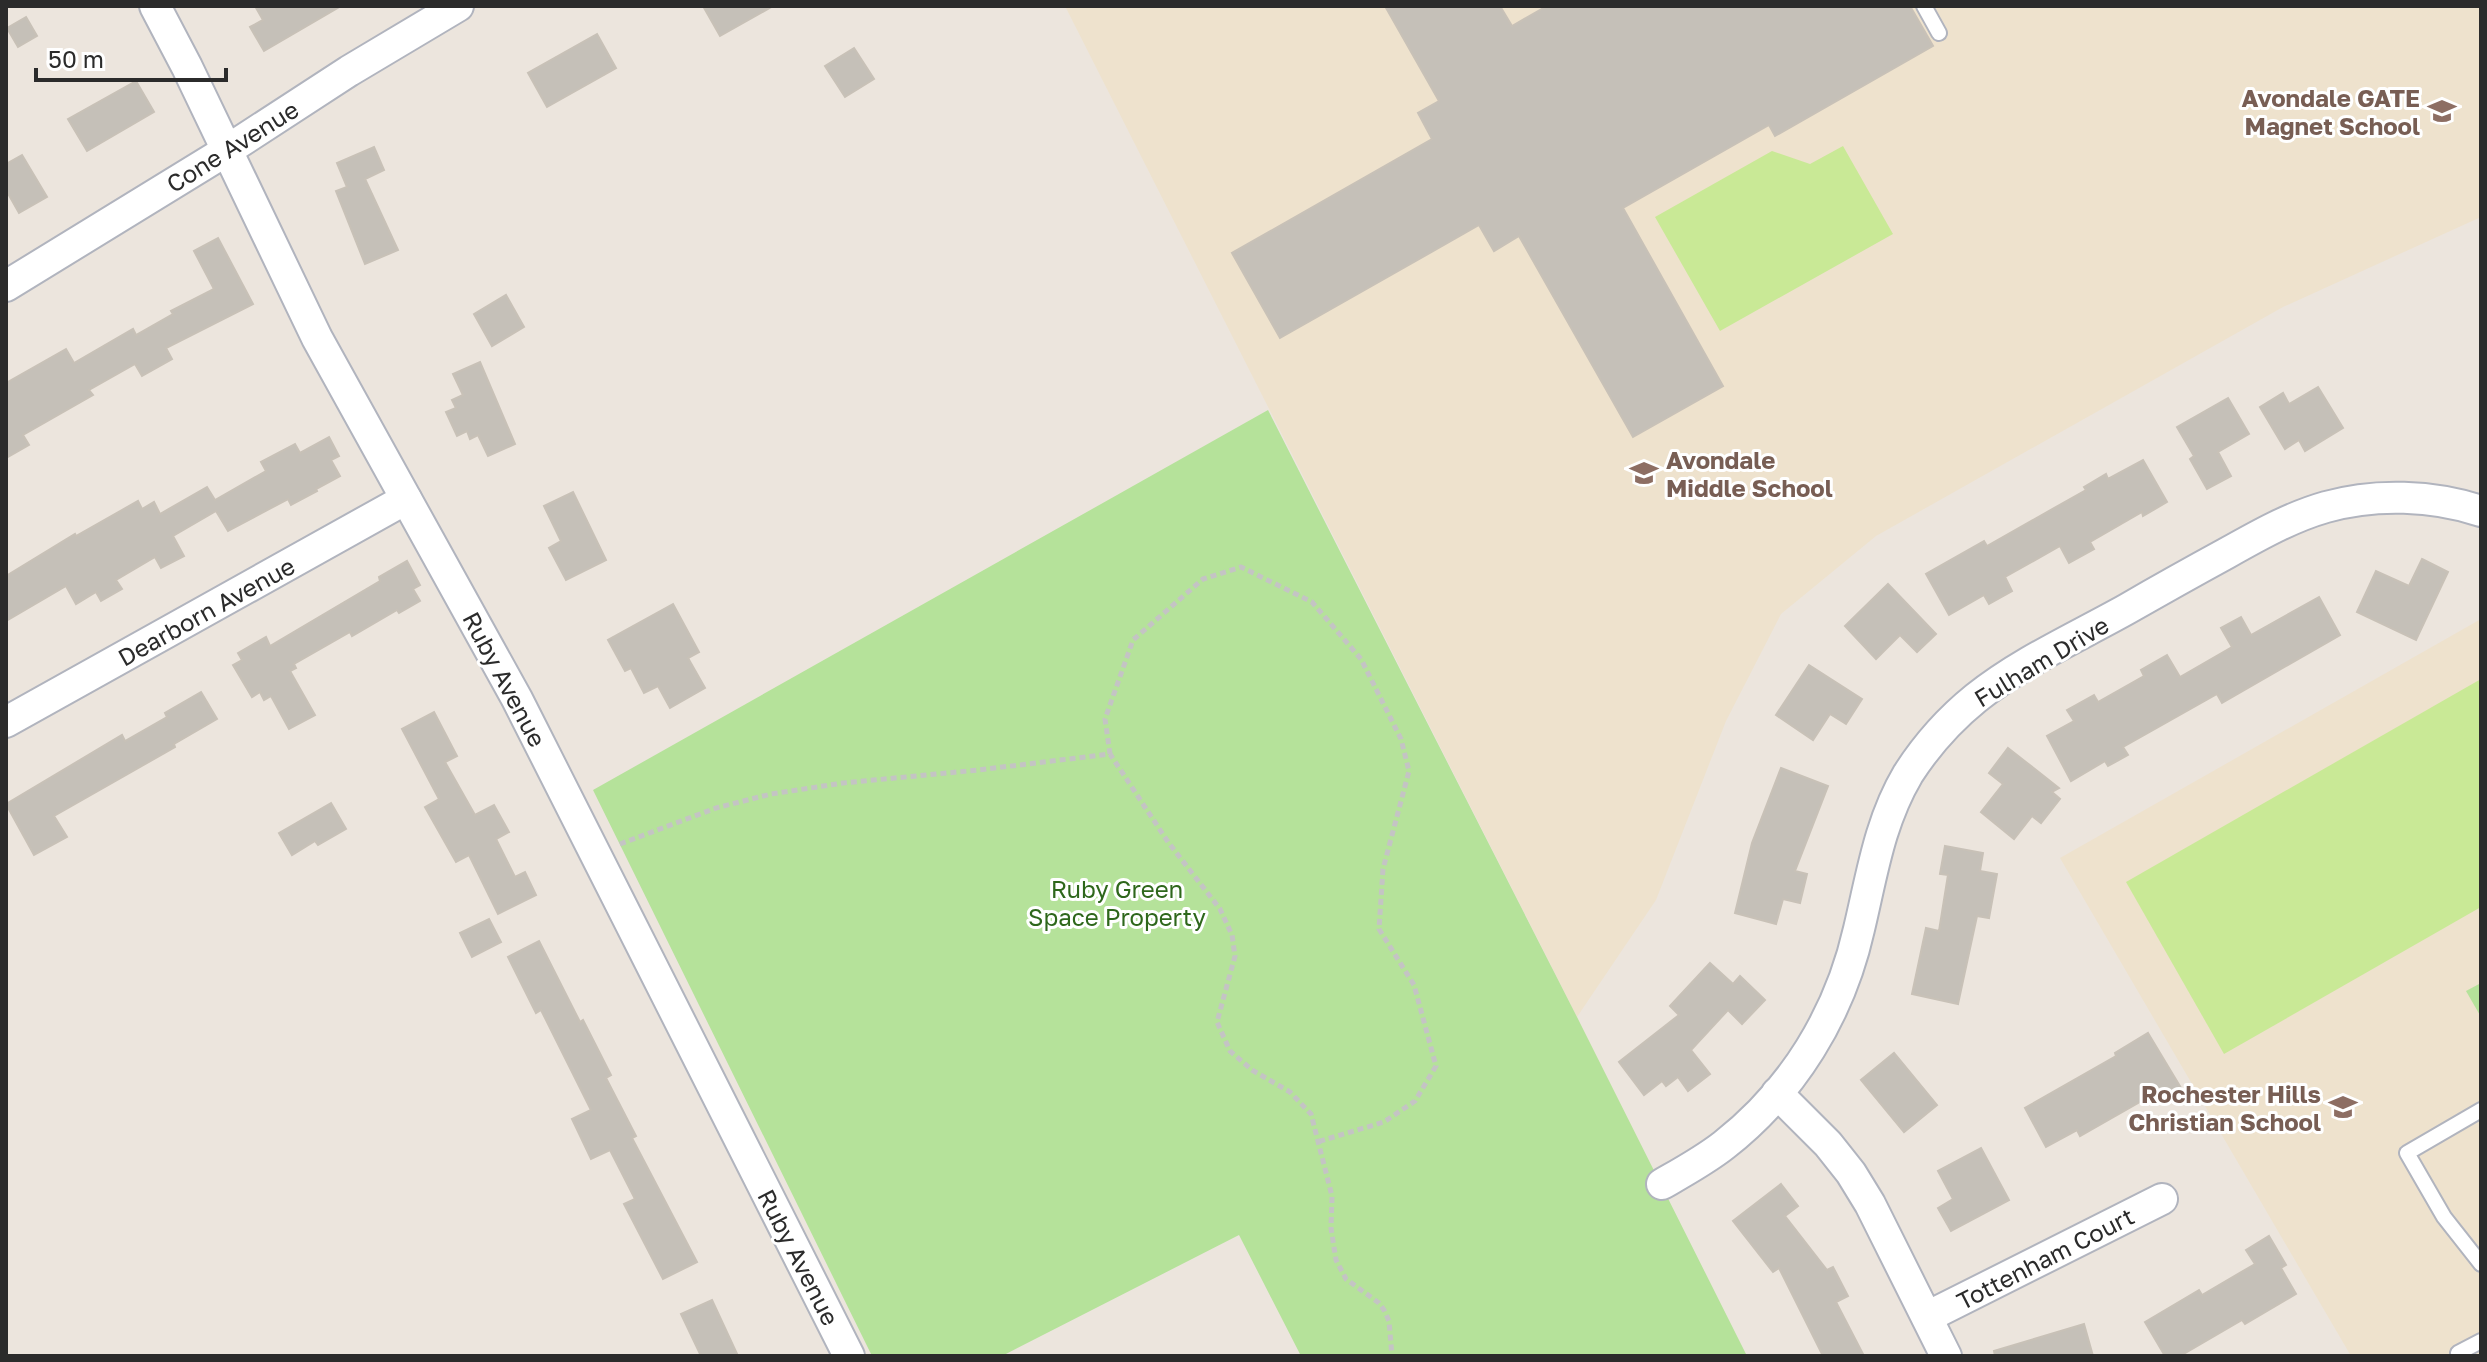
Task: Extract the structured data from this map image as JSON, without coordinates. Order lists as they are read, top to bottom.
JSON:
{
  "streets": {
    "street": [
      "Cone Avenue",
      "Dearborn Avenue",
      "Fulham Drive",
      "Ruby Avenue",
      "Tottenham Court"
    ]
  },
  "crossings": [
    ["Cone Avenue", "Ruby Avenue"],
    ["Dearborn Avenue", "Ruby Avenue"]
  ],
  "parks": ["Ruby Green Space Property"],
  "places": {
    "school or university": ["Avondale GATE Magnet School", "Avondale Middle School", "Rochester Hills Christian School"]
  },
  "scale_bar": "50 m"
}
